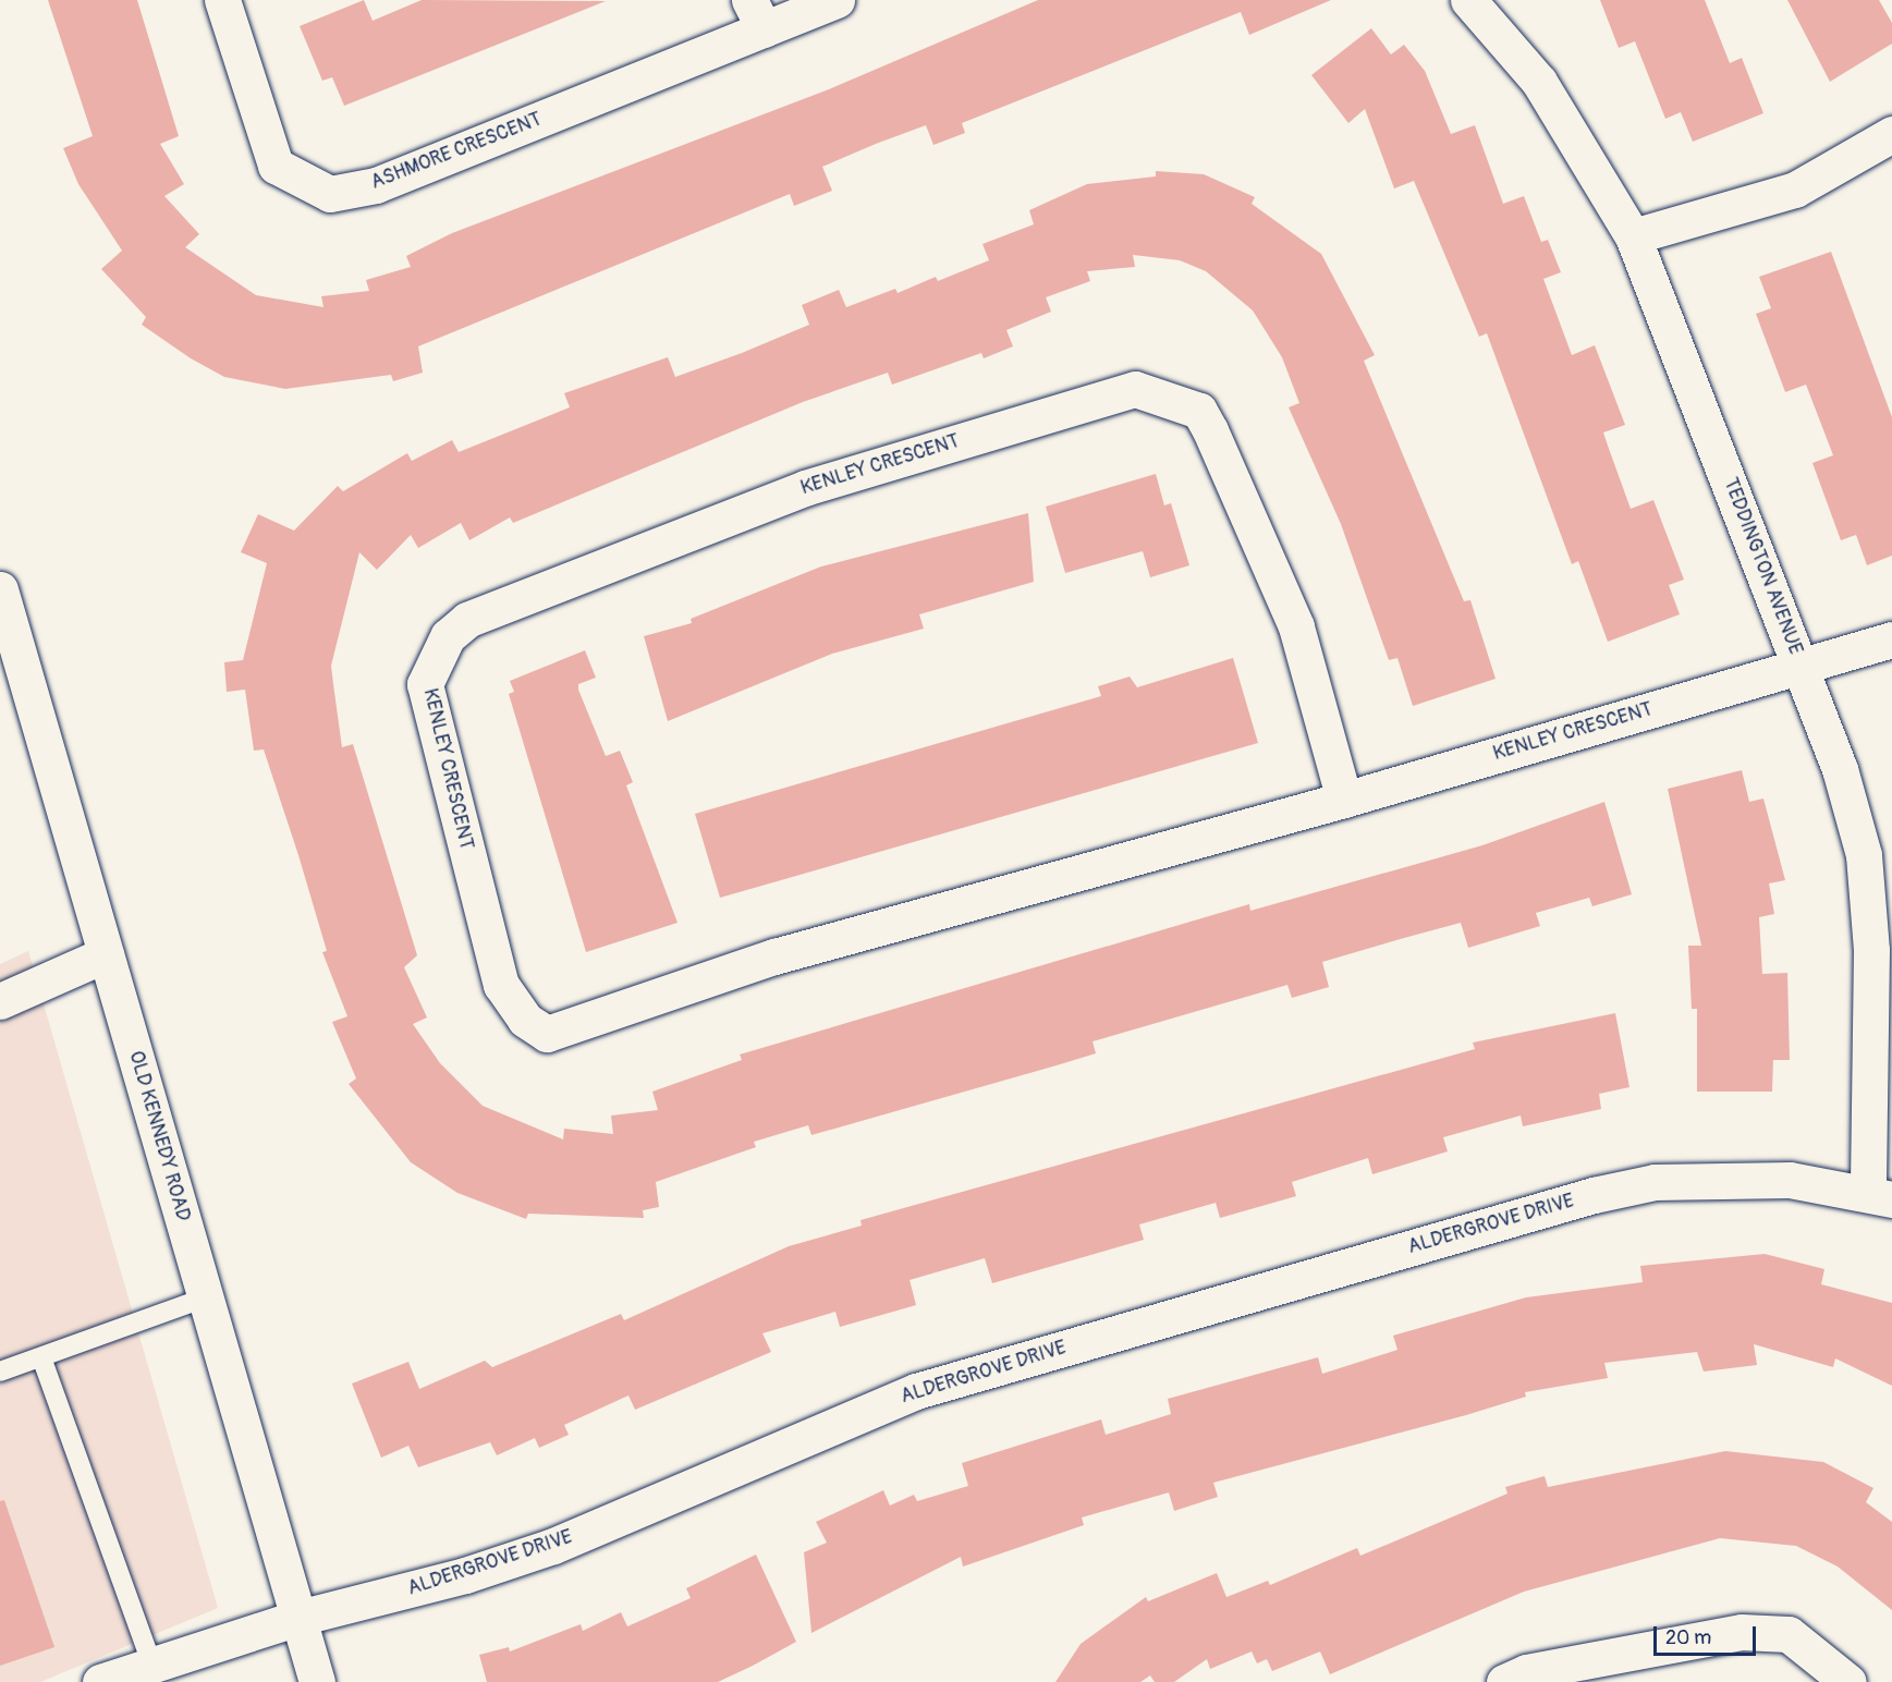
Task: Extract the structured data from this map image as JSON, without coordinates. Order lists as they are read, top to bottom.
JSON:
{
  "streets": {
    "street": [
      "ASHMORE CRESCENT",
      "KENLEY CRESCENT",
      "TEDDINGTON AVENUE",
      "OLD KENNEDY ROAD",
      "ALDERGROVE DRIVE"
    ]
  },
  "crossings": [
    ["KENLEY CRESCENT", "TEDDINGTON AVENUE"],
    ["TEDDINGTON AVENUE", "ALDERGROVE DRIVE"],
    ["OLD KENNEDY ROAD", "ALDERGROVE DRIVE"]
  ],
  "scale_bar": "20 m"
}
